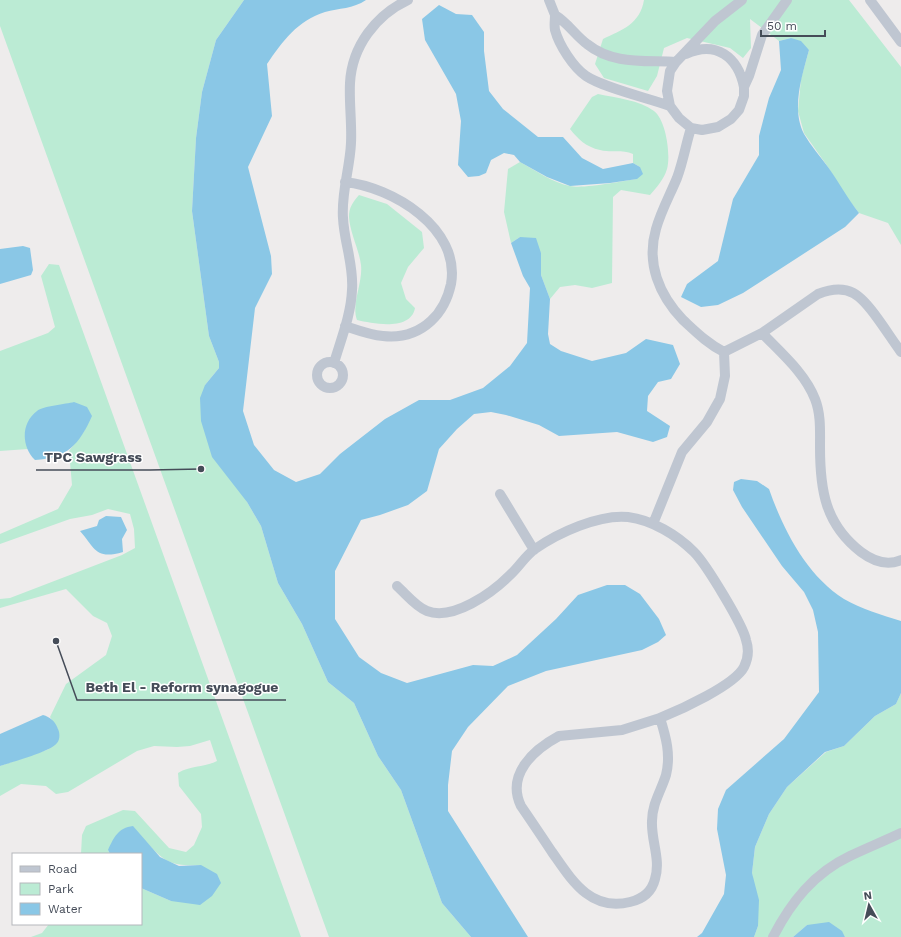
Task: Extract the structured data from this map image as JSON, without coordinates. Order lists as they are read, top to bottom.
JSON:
{
  "places": ["TPC Sawgrass", "Beth El - Reform synagogue"],
  "legend": ["Road", "Park", "Water"],
  "scale_bar": "50 m",
  "north": "top"
}
